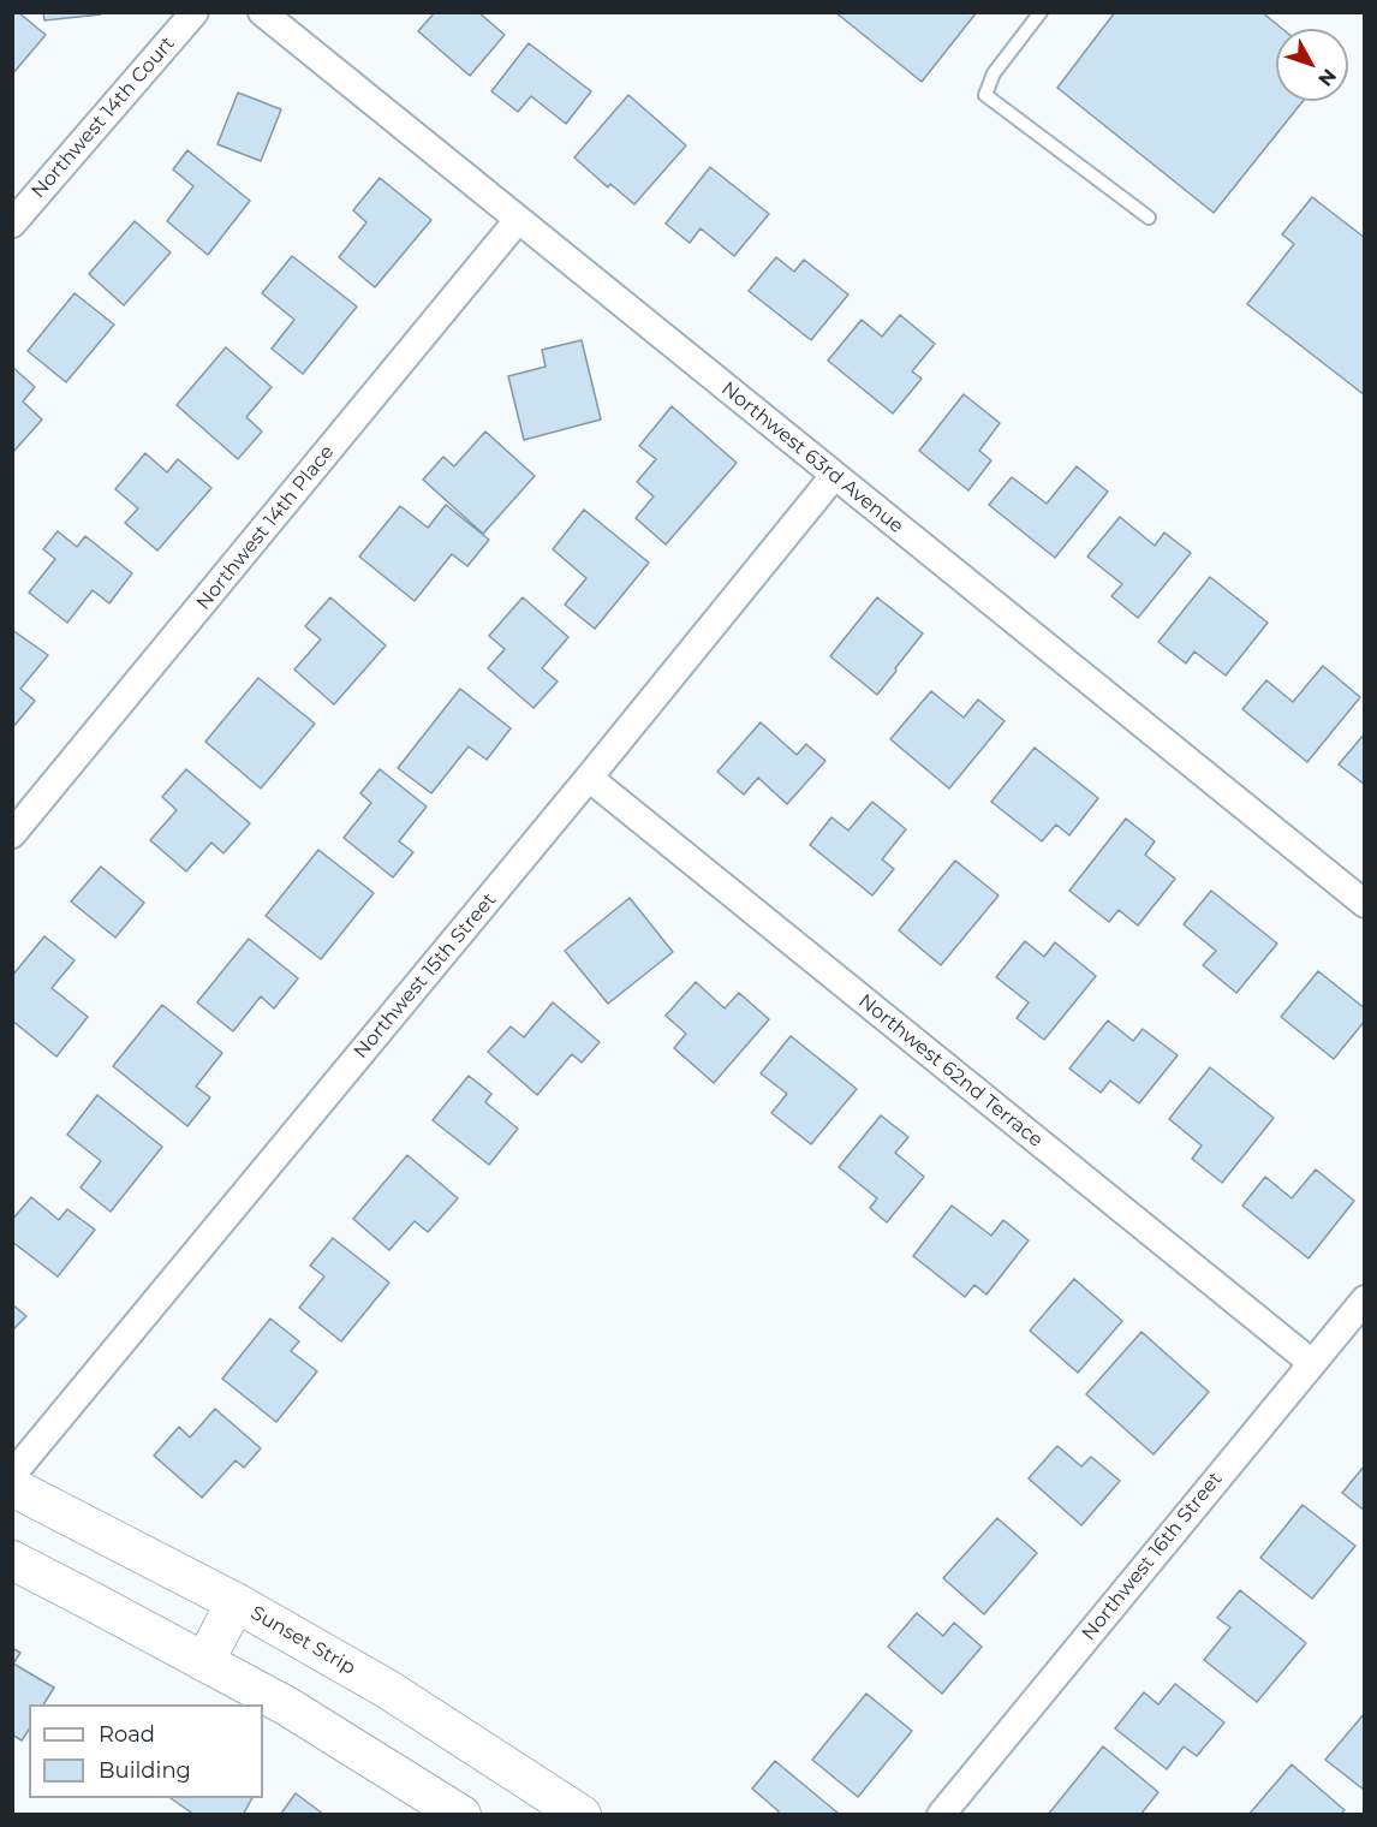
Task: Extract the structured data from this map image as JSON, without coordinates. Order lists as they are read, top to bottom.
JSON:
{
  "streets": {
    "street": [
      "Northwest 14th Court",
      "Northwest 63rd Avenue",
      "Northwest 14th Place",
      "Northwest 15th Street",
      "Northwest 62nd Terrace",
      "Northwest 16th Street",
      "Sunset Strip"
    ]
  },
  "crossings": [
    ["Northwest 63rd Avenue", "Northwest 14th Place"],
    ["Northwest 63rd Avenue", "Northwest 15th Street"],
    ["Northwest 15th Street", "Northwest 62nd Terrace"],
    ["Northwest 62nd Terrace", "Northwest 16th Street"]
  ],
  "legend": ["Road", "Building"],
  "north": "bottom right"
}
